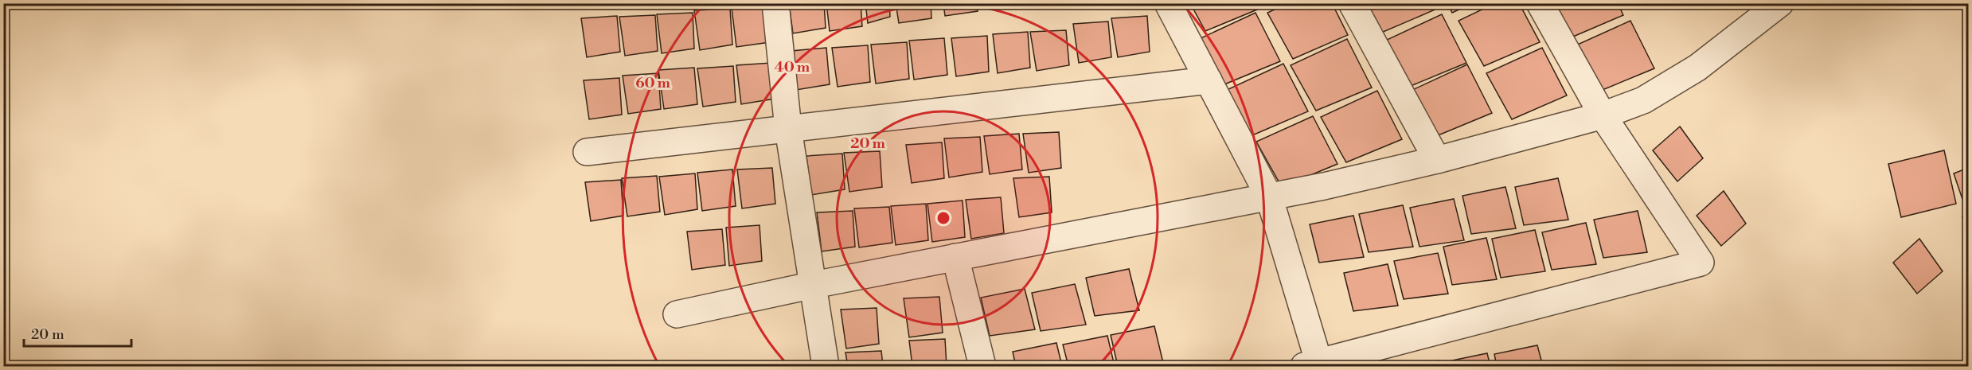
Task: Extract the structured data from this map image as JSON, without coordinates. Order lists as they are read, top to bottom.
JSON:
{
  "scale_bar": "20 m",
  "rings": ["40 m", "60 m", "20 m"]
}
